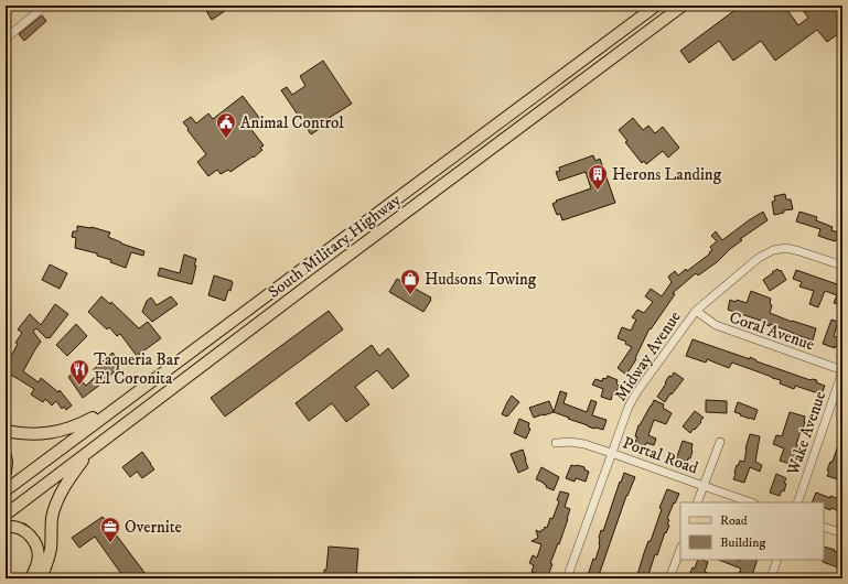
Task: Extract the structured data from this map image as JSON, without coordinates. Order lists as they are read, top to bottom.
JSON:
{
  "streets": {
    "main road": ["South Military Highway"],
    "street": [
      "Coral Avenue",
      "Midway Avenue",
      "Wake Avenue",
      "Portal Road"
    ]
  },
  "crossings": [
    ["Coral Avenue", "Midway Avenue"],
    ["Coral Avenue", "Wake Avenue"],
    ["Midway Avenue", "Portal Road"]
  ],
  "places": {
    "public building": ["Animal Control"],
    "building": ["Herons Landing"],
    "shop": ["Hudsons Towing"],
    "restaurant": ["Taqueria Bar El Coronita"],
    "office": ["Overnite"]
  },
  "legend": ["Road", "Building"]
}
